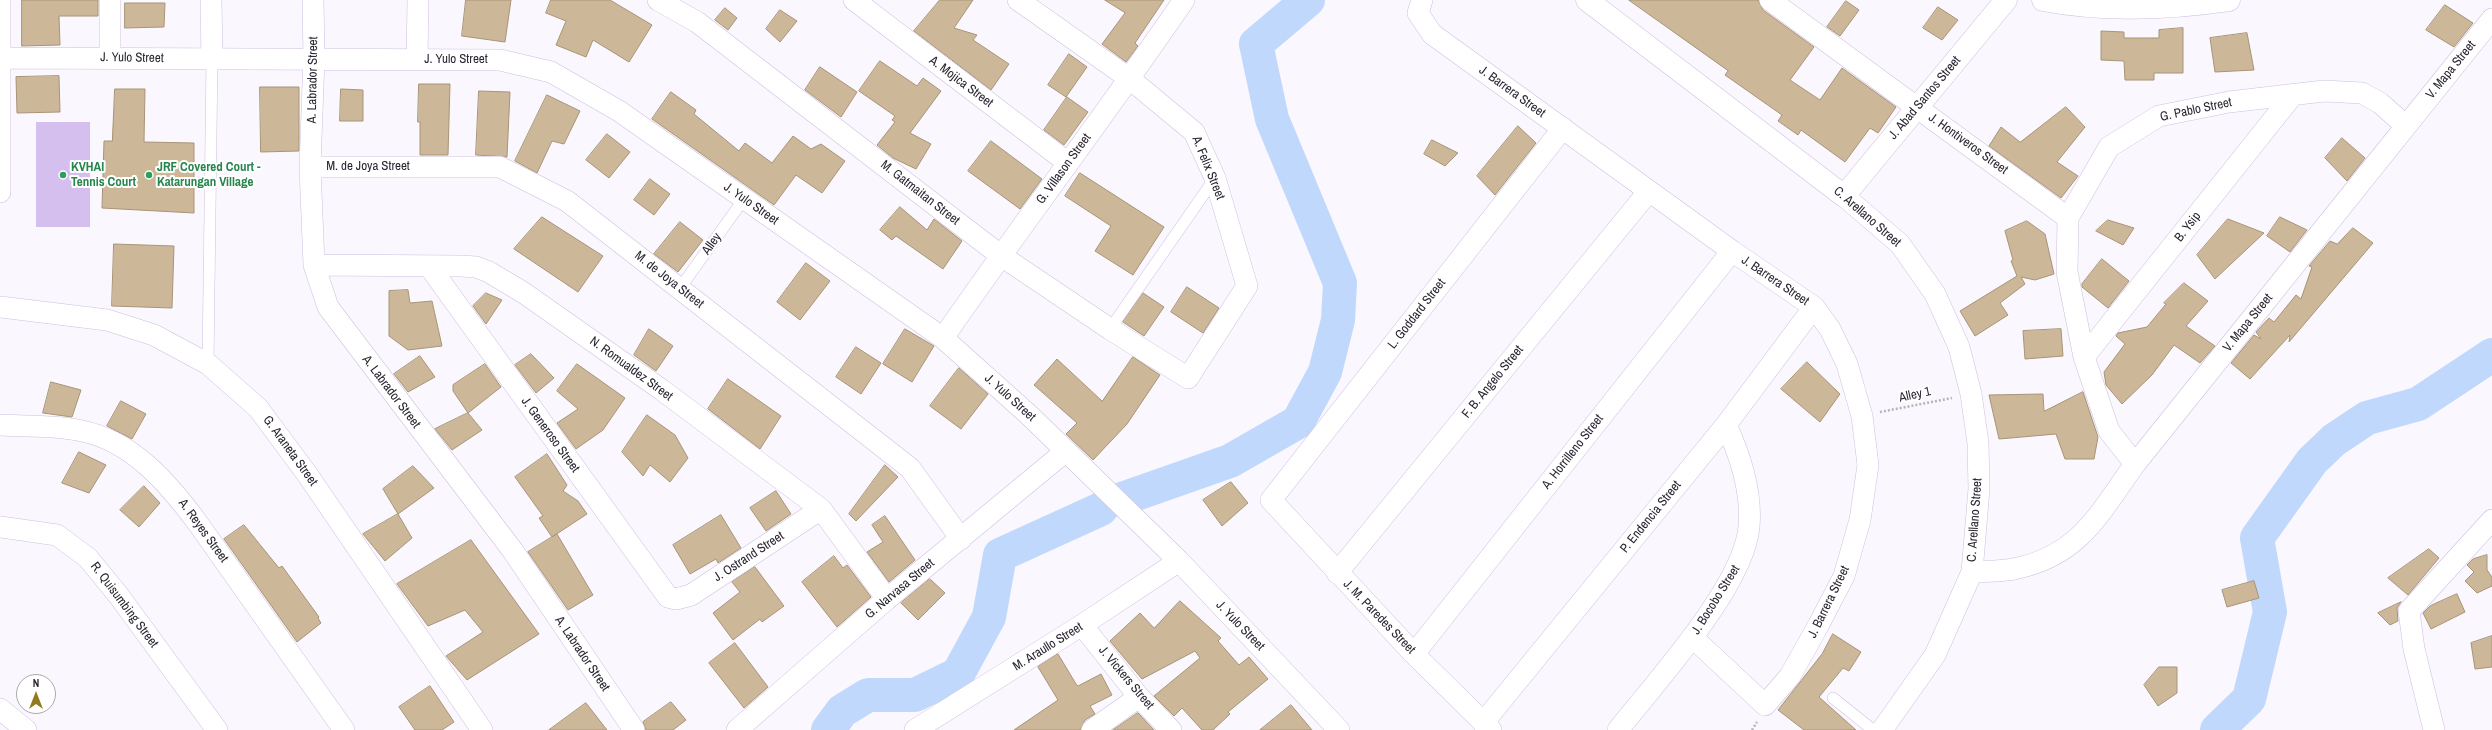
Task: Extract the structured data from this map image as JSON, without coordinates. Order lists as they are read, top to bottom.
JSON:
{
  "streets": {
    "street": [
      "J. Yulo Street",
      "V. Mapa Street",
      "A. Labrador Street",
      "A. Mojica Street",
      "J. Barrera Street",
      "J. Abad Santos Street",
      "G. Pablo Street",
      "J. Hontiveros Street",
      "M. de Joya Street",
      "A. Felix Street",
      "G. Villason Street",
      "M. Gatmaitan Street",
      "C. Arellano Street",
      "B. Ysip",
      "L. Goddard Street",
      "N. Romualdez Street",
      "F. B. Angelo Street",
      "J. Generoso Street",
      "G. Araneta Street",
      "A. Horrilleno Street",
      "P. Endencia Street",
      "A. Reyes Street",
      "J. Ostrand Street",
      "G. Narvasa Street",
      "J. Bocobo Street",
      "R. Quisumbing Street",
      "J. M. Paredes Street",
      "M. Araullo Street",
      "J. Vickers Street"
    ],
    "lane": ["Alley"],
    "path": ["Alley 1"]
  },
  "crossings": [
    ["J. Yulo Street", "A. Labrador Street"],
    ["J. Yulo Street", "G. Villason Street"],
    ["J. Yulo Street", "Alley"],
    ["J. Yulo Street", "G. Narvasa Street"],
    ["J. Yulo Street", "M. Araullo Street"],
    ["V. Mapa Street", "G. Pablo Street"],
    ["V. Mapa Street", "C. Arellano Street"],
    ["A. Labrador Street", "M. de Joya Street"],
    ["A. Labrador Street", "N. Romualdez Street"],
    ["A. Mojica Street", "G. Villason Street"],
    ["J. Barrera Street", "L. Goddard Street"],
    ["J. Barrera Street", "F. B. Angelo Street"],
    ["J. Barrera Street", "Alley 1"],
    ["J. Barrera Street", "A. Horrilleno Street"],
    ["J. Barrera Street", "P. Endencia Street"],
    ["J. Barrera Street", "J. Bocobo Street"],
    ["J. Abad Santos Street", "J. Hontiveros Street"],
    ["J. Abad Santos Street", "C. Arellano Street"],
    ["G. Pablo Street", "J. Hontiveros Street"],
    ["G. Pablo Street", "B. Ysip"],
    ["M. de Joya Street", "Alley"],
    ["M. de Joya Street", "G. Narvasa Street"],
    ["A. Felix Street", "G. Villason Street"],
    ["A. Felix Street", "M. Gatmaitan Street"],
    ["G. Villason Street", "M. Gatmaitan Street"],
    ["C. Arellano Street", "Alley 1"],
    ["L. Goddard Street", "J. M. Paredes Street"],
    ["N. Romualdez Street", "J. Generoso Street"],
    ["N. Romualdez Street", "J. Ostrand Street"],
    ["N. Romualdez Street", "G. Narvasa Street"],
    ["F. B. Angelo Street", "J. M. Paredes Street"],
    ["J. Generoso Street", "J. Ostrand Street"],
    ["A. Horrilleno Street", "J. M. Paredes Street"],
    ["P. Endencia Street", "J. Bocobo Street"],
    ["P. Endencia Street", "J. M. Paredes Street"],
    ["M. Araullo Street", "J. Vickers Street"]
  ],
  "places": ["KVHAI Tennis Court", "JRF Covered Court - Katarungan Village"],
  "north": "top"
}
